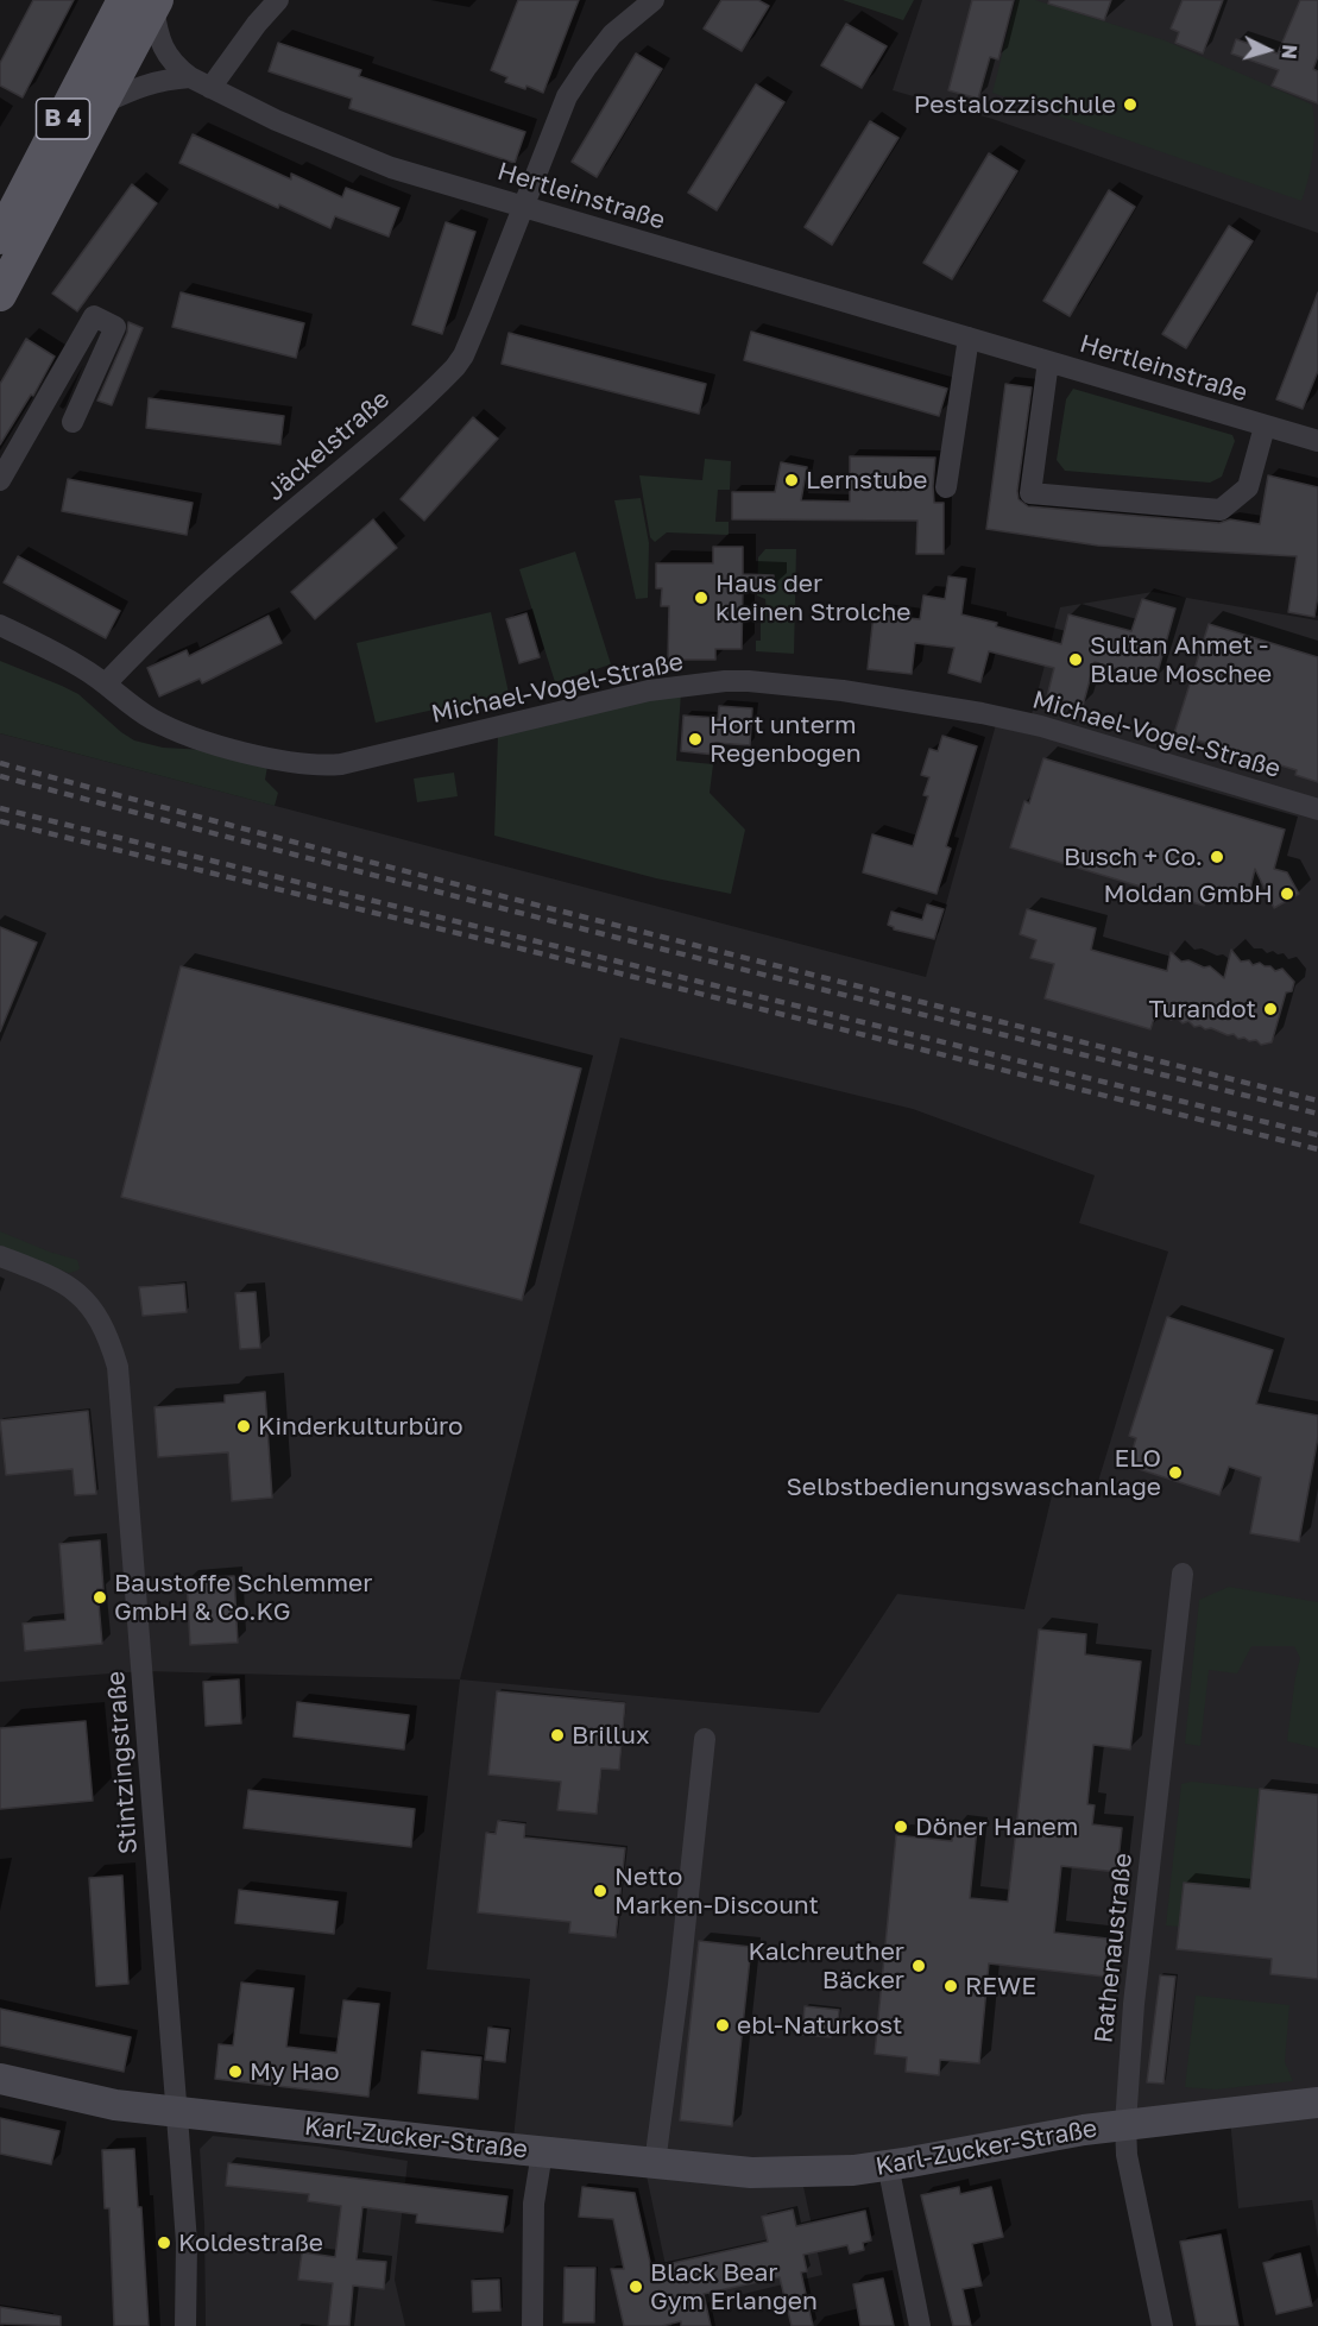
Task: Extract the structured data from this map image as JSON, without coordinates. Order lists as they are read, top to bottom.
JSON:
{
  "streets": {
    "main road": ["B 4"],
    "street": [
      "Hertleinstraße",
      "Jäckelstraße",
      "Michael-Vogel-Straße",
      "Stintzingstraße",
      "Rathenaustraße",
      "Karl-Zucker-Straße"
    ]
  },
  "crossings": [
    ["B 4", "Hertleinstraße"],
    ["Hertleinstraße", "Jäckelstraße"],
    ["Jäckelstraße", "Michael-Vogel-Straße"],
    ["Stintzingstraße", "Karl-Zucker-Straße"],
    ["Rathenaustraße", "Karl-Zucker-Straße"]
  ],
  "places": [
    "Pestalozzischule",
    "Lernstube",
    "Haus der kleinen Strolche",
    "Sultan Ahmet - Blaue Moschee",
    "Hort unterm Regenbogen",
    "Busch + Co.",
    "Moldan GmbH",
    "Turandot",
    "Kinderkulturbüro",
    "ELO Selbstbedienungswaschanlage",
    "Baustoffe Schlemmer GmbH & Co.KG",
    "Brillux",
    "Döner Hanem",
    "Netto Marken-Discount",
    "Kalchreuther Bäcker",
    "REWE",
    "ebl-Naturkost",
    "My Hao",
    "Koldestraße",
    "Black Bear Gym Erlangen"
  ],
  "north": "right"
}
